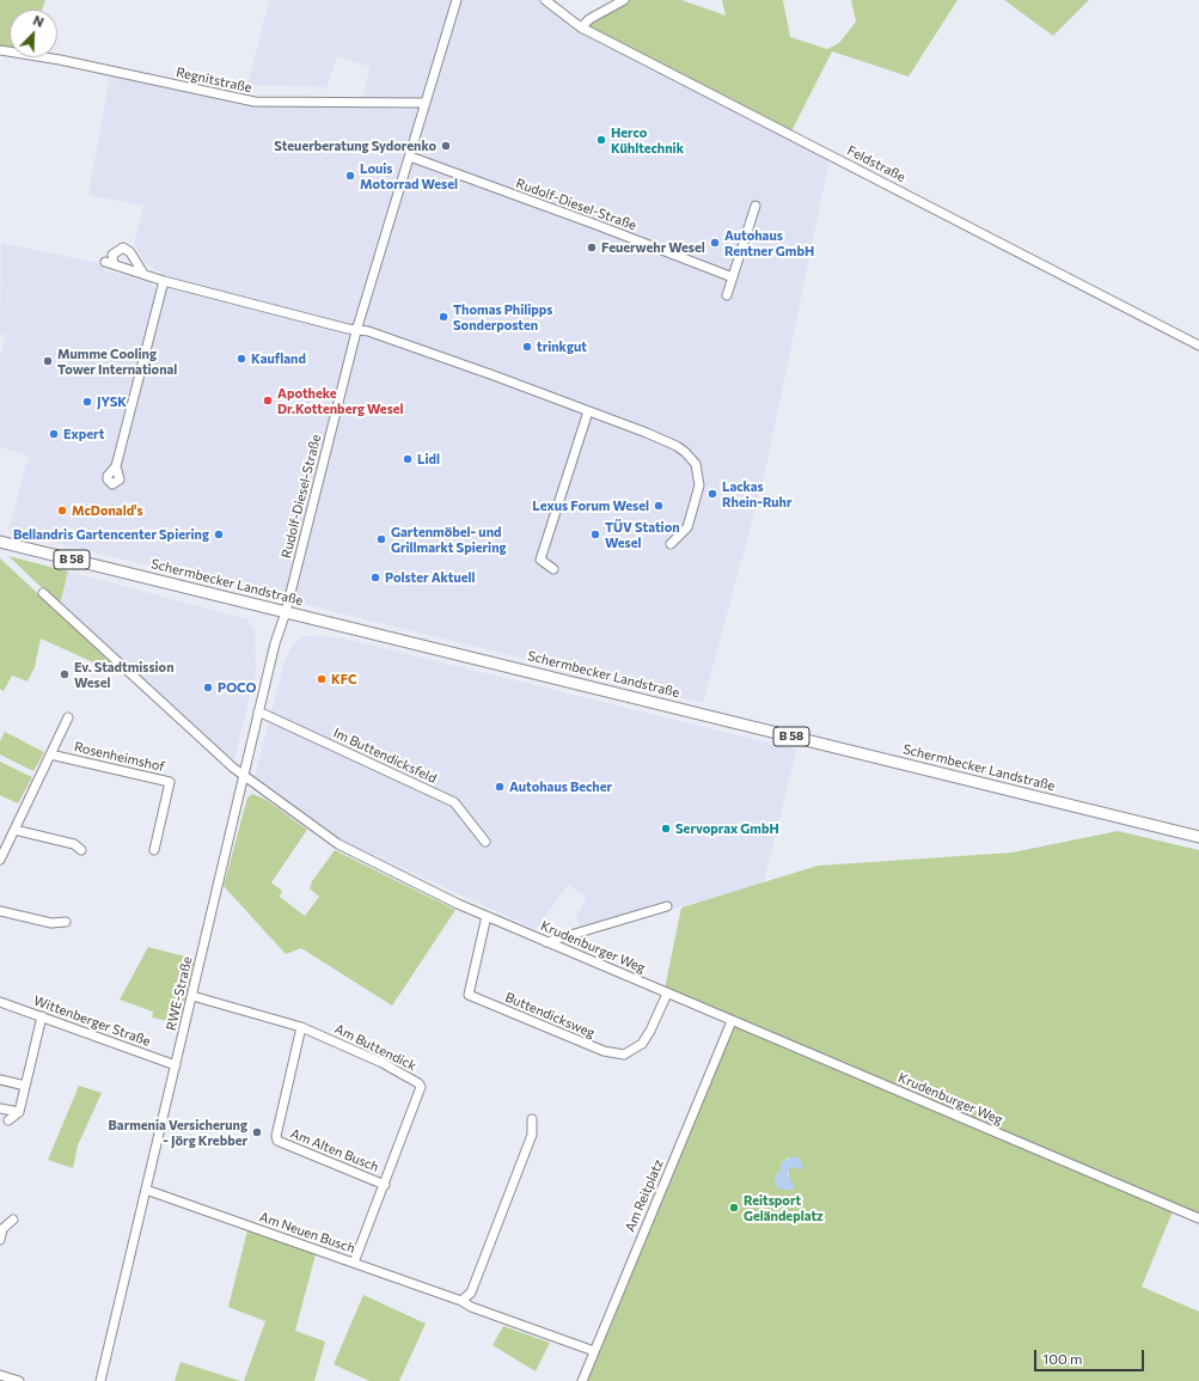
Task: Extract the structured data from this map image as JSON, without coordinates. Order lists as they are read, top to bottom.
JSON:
{
  "streets": {
    "main road": ["B 58", "Schermbecker Landstraße"],
    "street": [
      "Regnitstraße",
      "Feldstraße",
      "Rudolf-Diesel-Straße",
      "Im Buttendicksfeld",
      "Rosenheimshof",
      "Krudenburger Weg",
      "RWE-Straße",
      "Buttendicksweg",
      "Wittenberger Straße",
      "Am Buttendick",
      "Am Alten Busch",
      "Am Reitplatz",
      "Am Neuen Busch"
    ]
  },
  "crossings": [
    ["Regnitstraße", "Rudolf-Diesel-Straße"],
    ["Rudolf-Diesel-Straße", "Schermbecker Landstraße"],
    ["Rudolf-Diesel-Straße", "RWE-Straße"],
    ["Schermbecker Landstraße", "RWE-Straße"],
    ["Im Buttendicksfeld", "RWE-Straße"],
    ["Krudenburger Weg", "RWE-Straße"],
    ["Krudenburger Weg", "Buttendicksweg"],
    ["Krudenburger Weg", "Am Reitplatz"],
    ["RWE-Straße", "Wittenberger Straße"],
    ["RWE-Straße", "Am Buttendick"],
    ["RWE-Straße", "Am Neuen Busch"],
    ["Am Buttendick", "Am Alten Busch"],
    ["Am Buttendick", "Am Neuen Busch"],
    ["Am Reitplatz", "Am Neuen Busch"]
  ],
  "places": [
    "Herco Kühltechnik",
    "Steuerberatung Sydorenko",
    "Louis Motorrad Wesel",
    "Autohaus Rentner GmbH",
    "Feuerwehr Wesel",
    "Thomas Philipps Sonderposten",
    "trinkgut",
    "Kaufland",
    "Mumme Cooling Tower International",
    "Apotheke Dr.Kottenberg Wesel",
    "JYSK",
    "Expert",
    "Lidl",
    "Lackas Rhein-Ruhr",
    "Lexus Forum Wesel",
    "McDonald's",
    "Bellandris Gartencenter Spiering",
    "TÜV Station Wesel",
    "Gartenmöbel- und Grillmarkt Spiering",
    "Polster Aktuell",
    "Ev. Stadtmission Wesel",
    "KFC",
    "POCO",
    "Autohaus Becher",
    "Servoprax GmbH",
    "Barmenia Versicherung - Jörg Krebber",
    "Reitsport Geländeplatz"
  ],
  "scale_bar": "100 m",
  "north": "top right"
}
